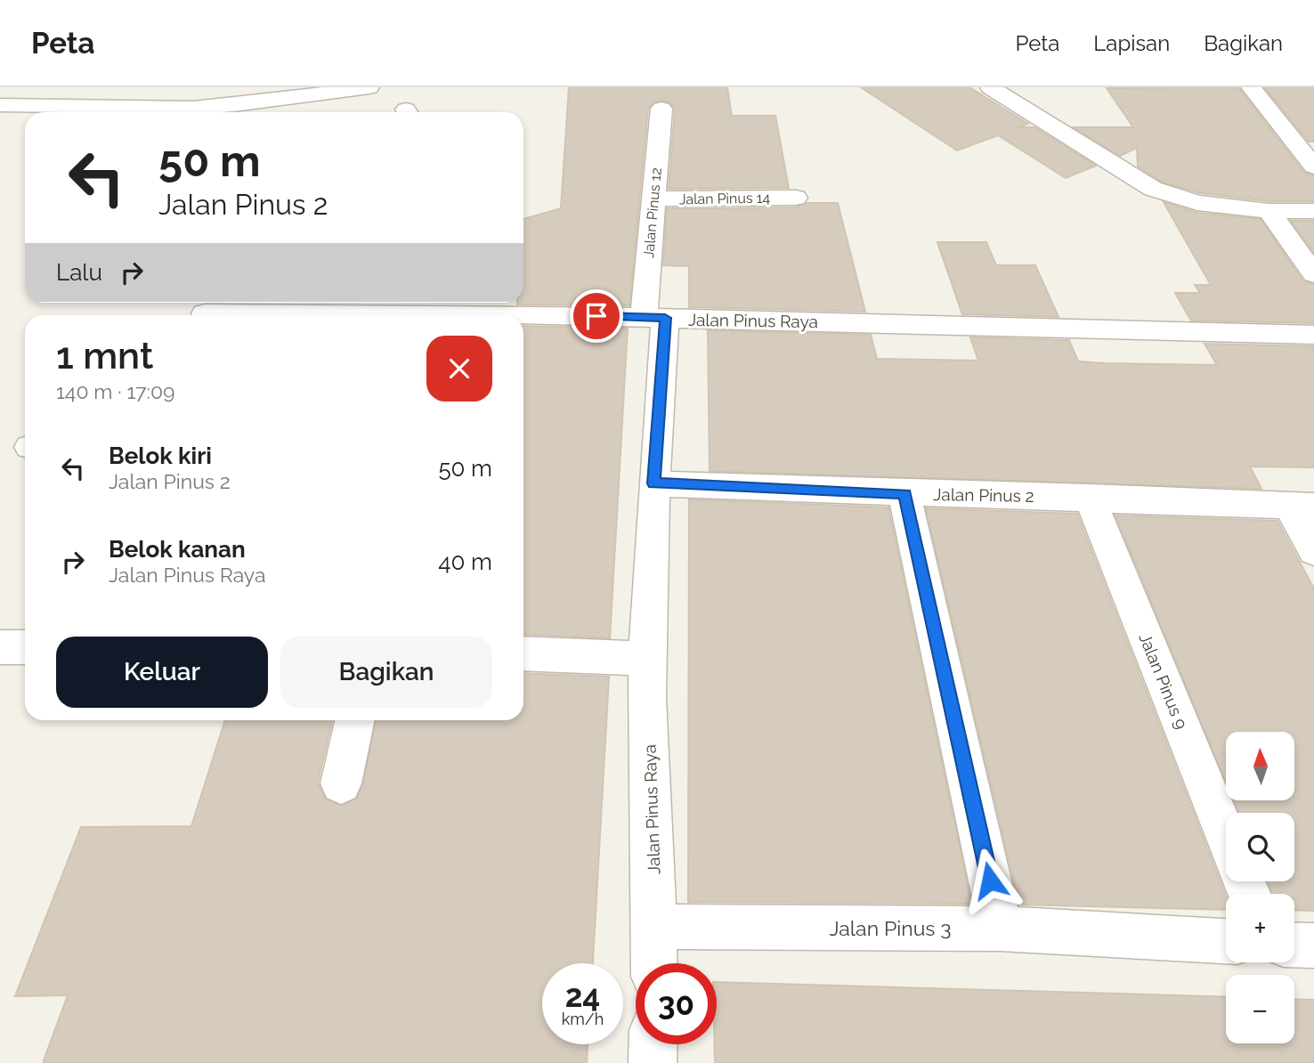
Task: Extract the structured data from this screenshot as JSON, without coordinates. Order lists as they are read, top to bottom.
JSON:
{
  "streets": {
    "street": [
      "Jalan Pinus 14",
      "Jalan Pinus 12",
      "Jalan Pinus Raya",
      "Jalan Pinus 2",
      "Jalan Pinus 9",
      "Jalan Pinus 3"
    ]
  },
  "crossings": [
    ["Jalan Pinus 14", "Jalan Pinus 12"],
    ["Jalan Pinus 12", "Jalan Pinus Raya"],
    ["Jalan Pinus Raya", "Jalan Pinus 2"],
    ["Jalan Pinus Raya", "Jalan Pinus 3"],
    ["Jalan Pinus 2", "Jalan Pinus 9"]
  ],
  "north": "top",
  "page": {
    "header": "Peta",
    "nav": ["Peta", "Lapisan", "Bagikan"],
    "turn": ["50 m", "Jalan Pinus 2"],
    "then": "Lalu",
    "heading": ["1 mnt", "140 m · 17:09"],
    "list": [
      {
        "name": "Belok kiri",
        "note": "Jalan Pinus 2",
        "value": "50 m"
      },
      {
        "name": "Belok kanan",
        "note": "Jalan Pinus Raya",
        "value": "40 m"
      }
    ],
    "buttons": ["Keluar", "Bagikan"],
    "map_buttons": ["+", "−"],
    "speed": "24 km/h",
    "limit": "30"
  }
}
